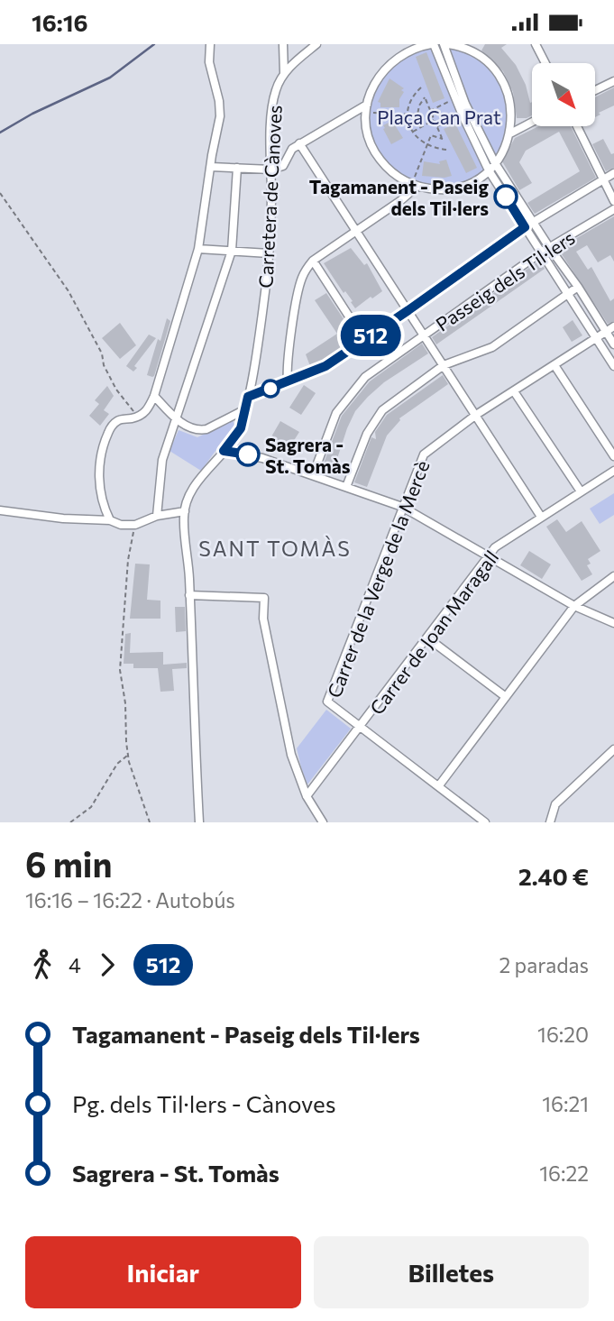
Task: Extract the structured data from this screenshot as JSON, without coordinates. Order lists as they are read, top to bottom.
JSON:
{
  "streets": {
    "street": [
      "Carretera de Cànoves",
      "Passeig dels Til·lers",
      "Carrer de la Verge de la Mercè",
      "Carrer de Joan Maragall"
    ]
  },
  "crossings": [
    ["Carretera de Cànoves", "Passeig dels Til·lers"],
    ["Carrer de la Verge de la Mercè", "Carrer de Joan Maragall"]
  ],
  "districts": ["SANT TOMÀS"],
  "parks": ["Plaça Can Prat"],
  "places": ["Tagamanent - Paseig dels Til·lers", "Sagrera - St. Tomàs"],
  "lines": ["bus line 512"],
  "north": "bottom right",
  "page": {
    "status": "16:16",
    "on_map": "512",
    "heading": ["6 min", "16:16 – 16:22 · Autobús", "2.40 €"],
    "legs": ["4", "512", "2 paradas"],
    "list": [
      {
        "name": "Tagamanent - Paseig dels Til·lers",
        "value": "16:20"
      },
      {
        "name": "Pg. dels Til·lers - Cànoves",
        "value": "16:21"
      },
      {
        "name": "Sagrera - St. Tomàs",
        "value": "16:22"
      }
    ],
    "buttons": ["Iniciar", "Billetes"]
  }
}
